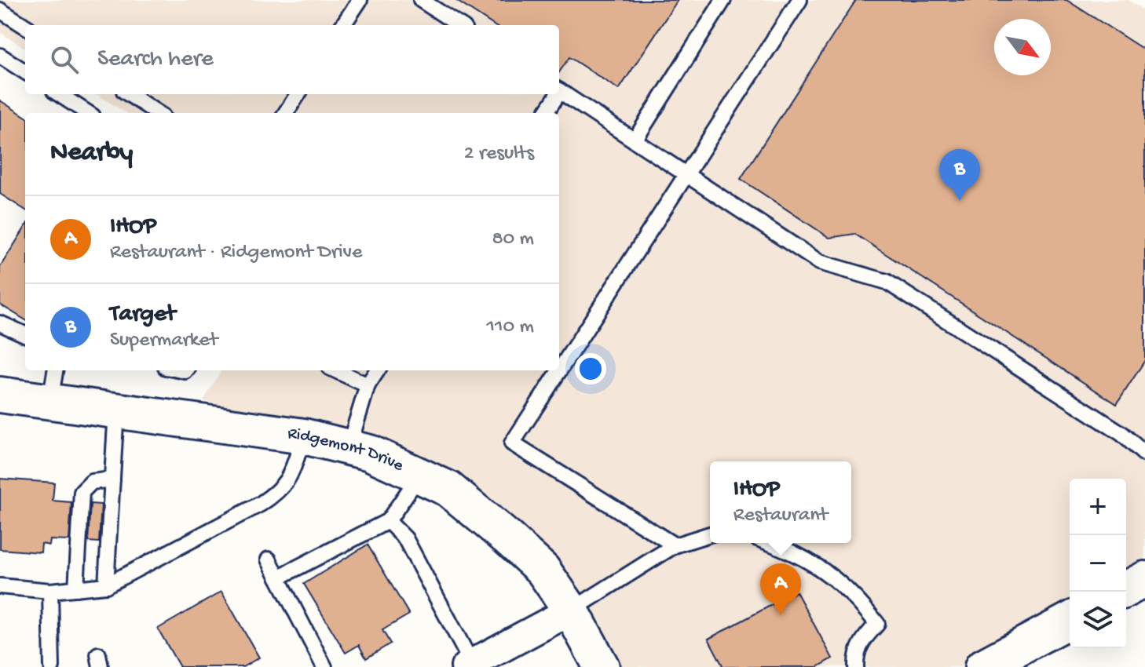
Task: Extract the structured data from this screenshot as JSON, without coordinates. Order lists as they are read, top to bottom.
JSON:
{
  "streets": {
    "street": ["Ridgemont Drive"]
  },
  "north": "bottom right",
  "page": {
    "search": "Search here",
    "heading": ["Nearby", "2 results"],
    "pins": ["B", "A"],
    "list": [
      {
        "mark": "A",
        "name": "IHOP",
        "note": "Restaurant · Ridgemont Drive",
        "value": "80 m"
      },
      {
        "mark": "B",
        "name": "Target",
        "note": "Supermarket",
        "value": "110 m"
      }
    ],
    "popup": ["IHOP", "Restaurant"],
    "map_buttons": ["+", "−"]
  }
}
